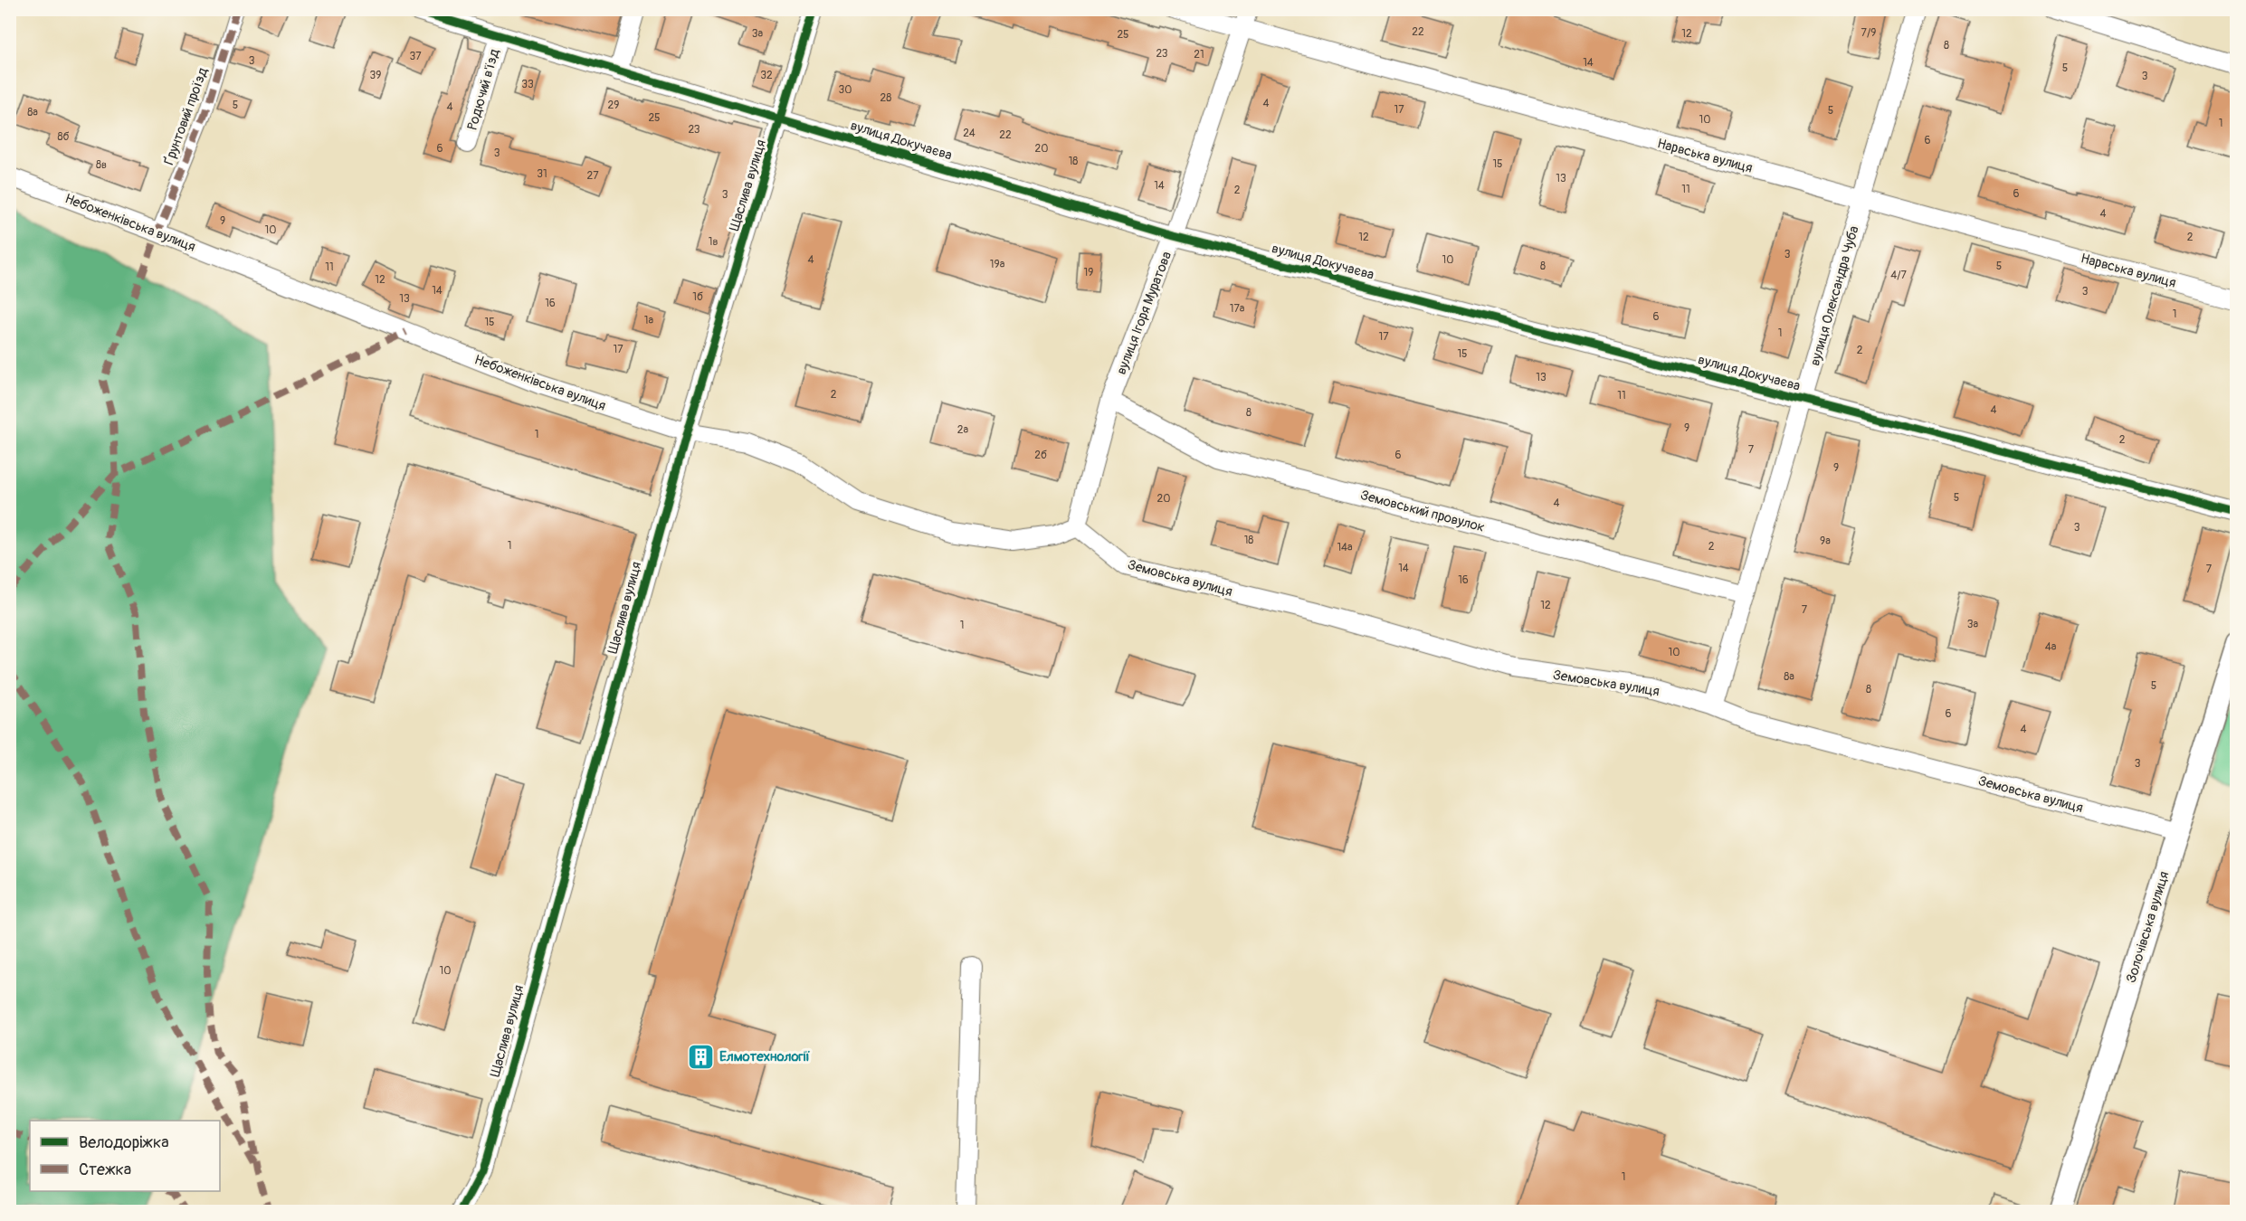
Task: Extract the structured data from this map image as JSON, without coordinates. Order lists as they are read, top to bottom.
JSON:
{
  "streets": {
    "street": [
      "Родючий в'їзд",
      "Ґрунтовий проїзд",
      "вулиця Докучаєва",
      "Нарвська вулиця",
      "Щаслива вулиця",
      "Небоженківська вулиця",
      "вулиця Олександра Чуба",
      "вулиця Ігоря Муратова",
      "Земовський провулок",
      "Земовська вулиця",
      "Золочівська вулиця"
    ]
  },
  "crossings": [
    ["Родючий в'їзд", "вулиця Докучаєва"],
    ["Ґрунтовий проїзд", "Небоженківська вулиця"],
    ["вулиця Докучаєва", "Щаслива вулиця"],
    ["вулиця Докучаєва", "вулиця Олександра Чуба"],
    ["вулиця Докучаєва", "вулиця Ігоря Муратова"],
    ["Нарвська вулиця", "вулиця Олександра Чуба"],
    ["Нарвська вулиця", "вулиця Ігоря Муратова"],
    ["Щаслива вулиця", "Небоженківська вулиця"],
    ["Небоженківська вулиця", "вулиця Ігоря Муратова"],
    ["Небоженківська вулиця", "Земовська вулиця"],
    ["вулиця Олександра Чуба", "Земовський провулок"],
    ["вулиця Олександра Чуба", "Земовська вулиця"],
    ["вулиця Ігоря Муратова", "Земовський провулок"],
    ["вулиця Ігоря Муратова", "Земовська вулиця"],
    ["Земовська вулиця", "Золочівська вулиця"]
  ],
  "places": {
    "building": ["Елмотехнології"]
  },
  "house_numbers": [
    "22",
    "7/9",
    "3а",
    "12",
    "25",
    "8",
    "23",
    "21",
    "37",
    "3",
    "14",
    "5",
    "39",
    "32",
    "3",
    "33",
    "30",
    "28",
    "4",
    "5",
    "29",
    "4",
    "17",
    "5",
    "8а",
    "25",
    "10",
    "1",
    "23",
    "24",
    "22",
    "8б",
    "6",
    "6",
    "20",
    "3",
    "18",
    "15",
    "8в",
    "31",
    "27",
    "13",
    "14",
    "11",
    "2",
    "6",
    "3",
    "4",
    "9",
    "10",
    "12",
    "2",
    "1в",
    "3",
    "4",
    "10",
    "19а",
    "8",
    "5",
    "11",
    "19",
    "4/7",
    "12",
    "14",
    "3",
    "1б",
    "13",
    "16",
    "17а",
    "1",
    "6",
    "1а",
    "15",
    "1",
    "17",
    "17",
    "2",
    "15",
    "13",
    "2",
    "11",
    "4",
    "8",
    "9",
    "2а",
    "1",
    "2",
    "7",
    "2б",
    "6",
    "9",
    "5",
    "20",
    "4",
    "3",
    "18",
    "9а",
    "1",
    "2",
    "14а",
    "14",
    "7",
    "16",
    "12",
    "7",
    "3а",
    "1",
    "4а",
    "10",
    "8а",
    "5",
    "8",
    "6",
    "4",
    "3",
    "10",
    "1"
  ],
  "legend": ["Велодоріжка", "Стежка"]
}
